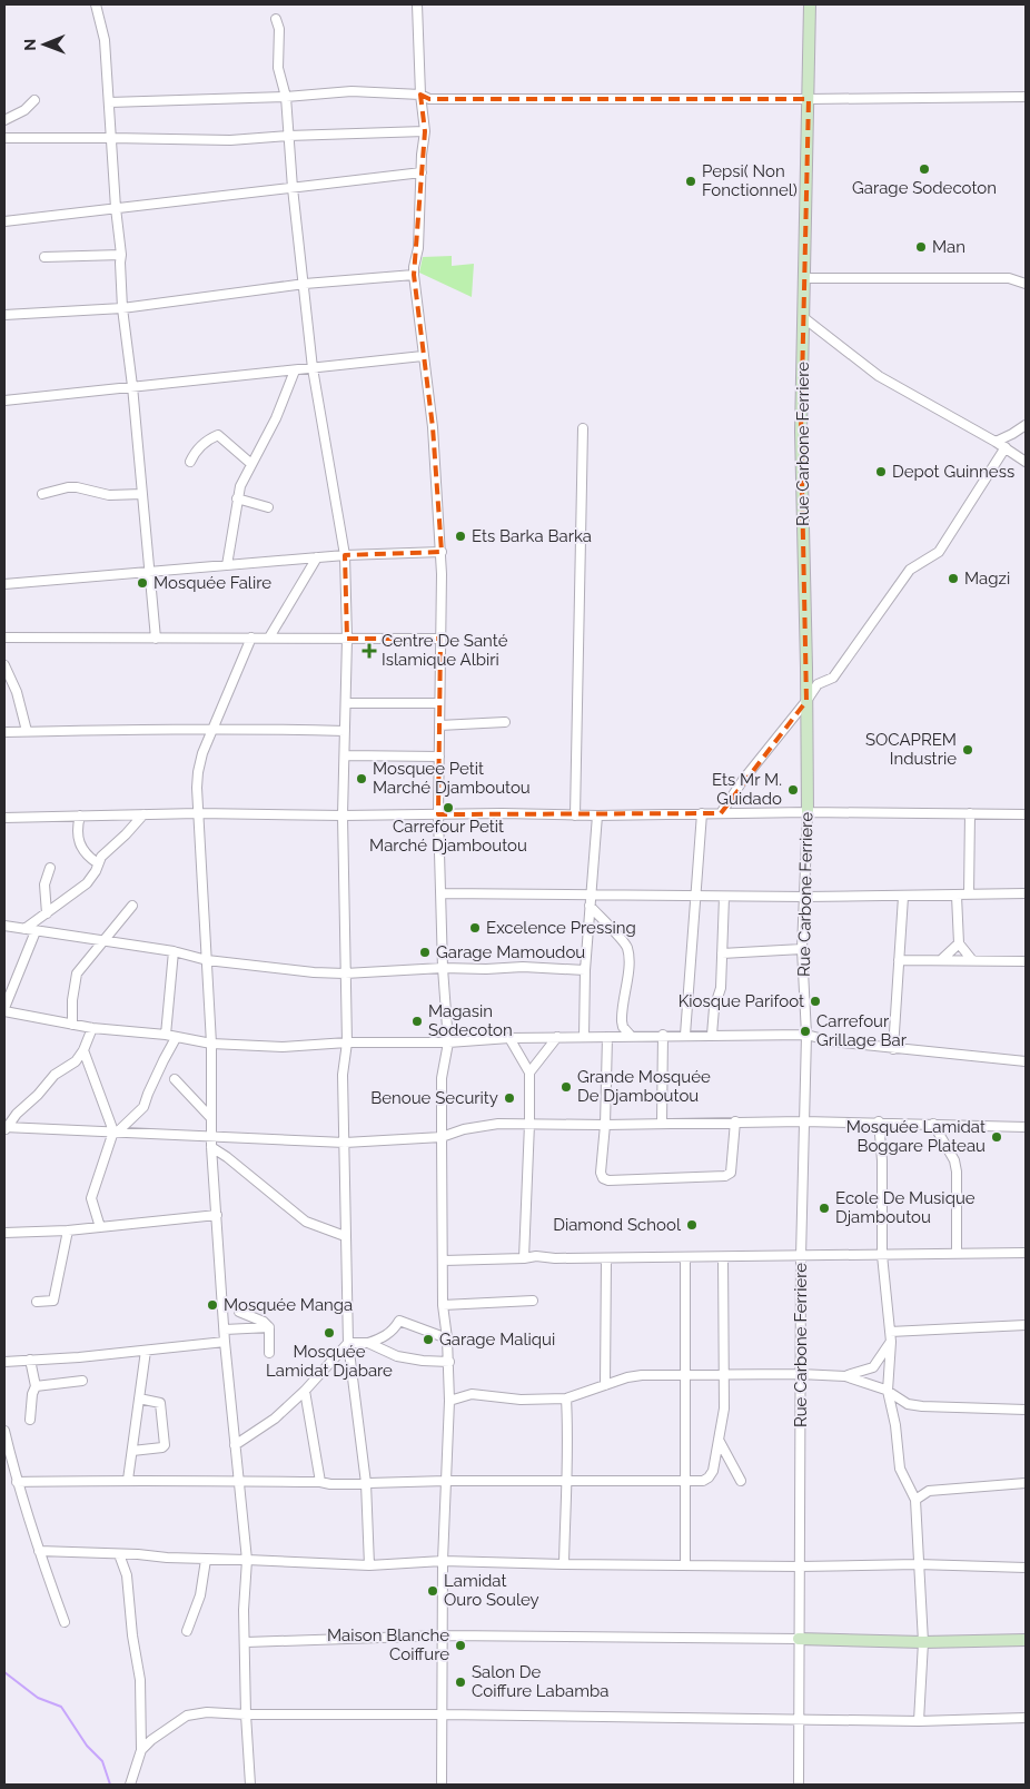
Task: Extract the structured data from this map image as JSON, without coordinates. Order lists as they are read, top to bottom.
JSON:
{
  "streets": {
    "street": ["Rue Carbone Ferriere"]
  },
  "places": {
    "other": [
      "Garage Sodecoton",
      "Pepsi( Non Fonctionnel)",
      "Man",
      "Depot Guinness",
      "Ets Barka Barka",
      "Magzi",
      "Mosquée Falire",
      "SOCAPREM Industrie",
      "Mosquee Petit Marché Djamboutou",
      "Ets Mr M. Guidado",
      "Carrefour Petit Marché Djamboutou",
      "Excelence Pressing",
      "Garage Mamoudou",
      "Kiosque Parifoot",
      "Magasin Sodecoton",
      "Carrefour Grillage Bar",
      "Grande Mosquée De Djamboutou",
      "Benoue Security",
      "Mosquée Lamidat Boggare Plateau",
      "Ecole De Musique Djamboutou",
      "Diamond School",
      "Mosquée Manga",
      "Mosquée Lamidat Djabare",
      "Garage Maliqui",
      "Lamidat Ouro Souley",
      "Maison Blanche Coiffure",
      "Salon De Coiffure Labamba"
    ],
    "health": ["Centre De Santé Islamique Albiri"]
  },
  "north": "left"
}
